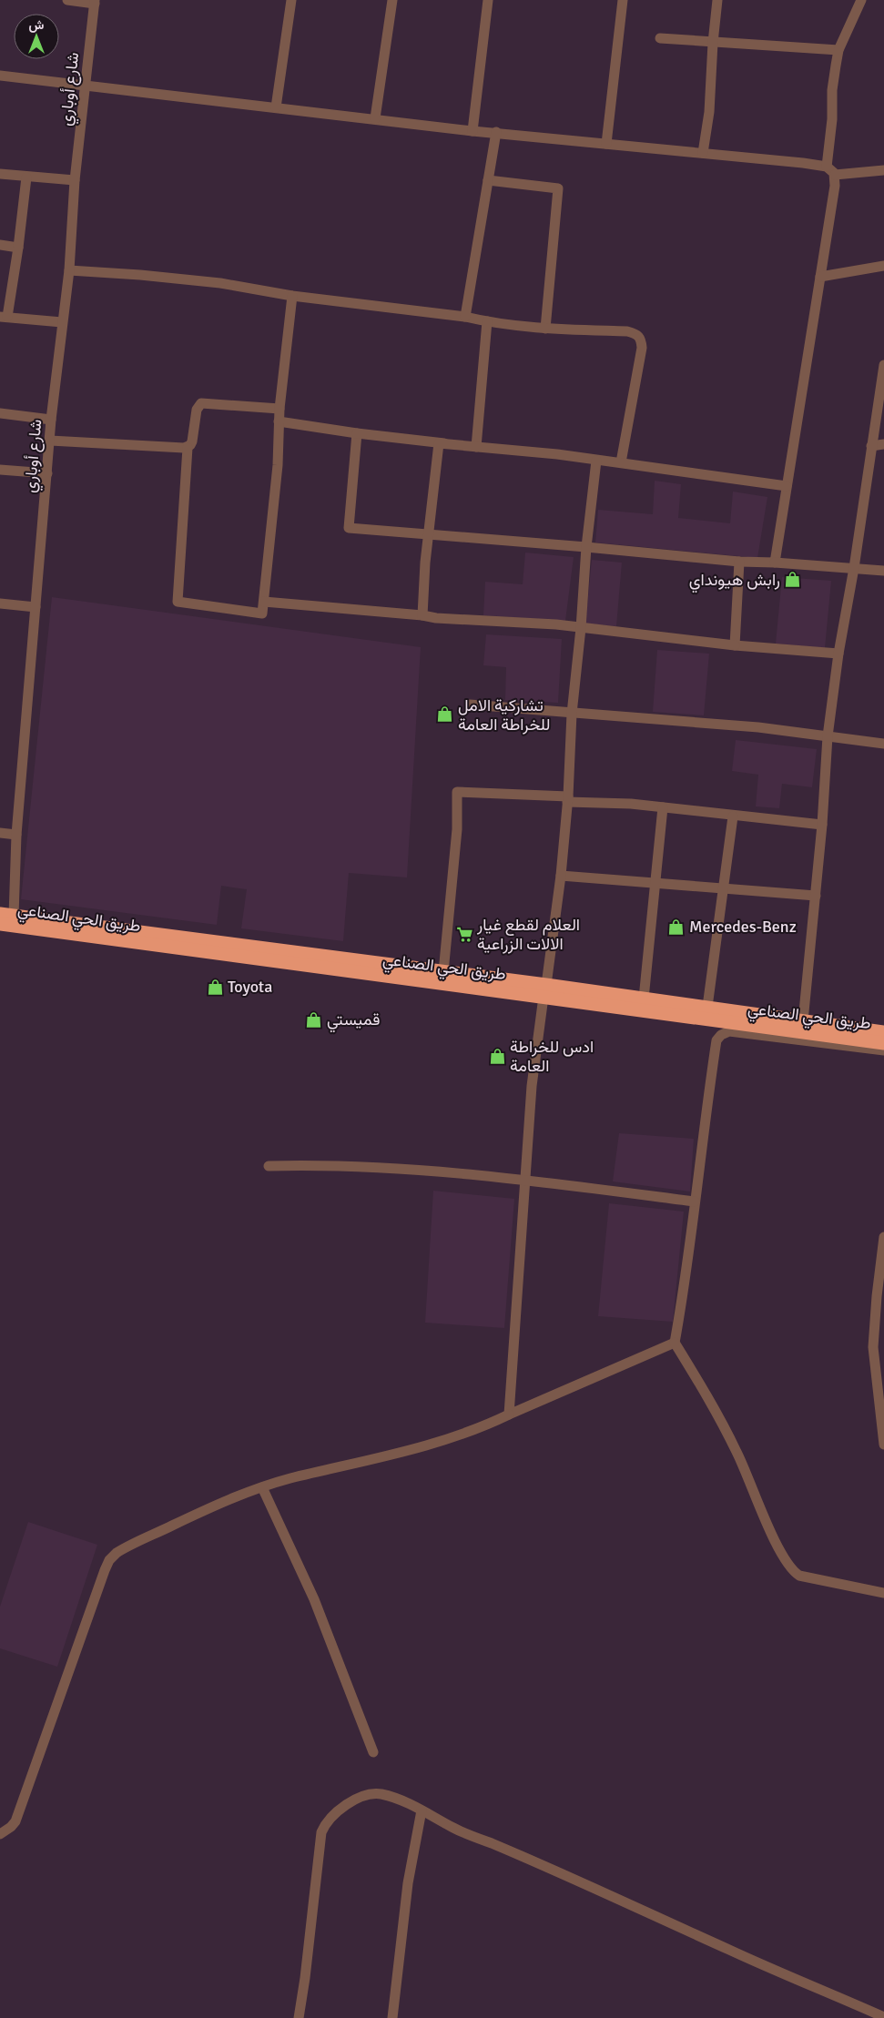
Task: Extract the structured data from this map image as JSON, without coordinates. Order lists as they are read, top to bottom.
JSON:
{
  "streets": {
    "highway": ["طريق الحي الصناعي"],
    "street": ["شارع أوباري"]
  },
  "places": {
    "shop": [
      "رابش هيونداي",
      "تشاركية الامل للخراطة العامة",
      "Mercedes-Benz",
      "Toyota",
      "قميستي",
      "ادس للخراطة العامة"
    ],
    "supermarket": ["العلام لقطع غيار الالات الزراعية"]
  },
  "north": "top"
}
